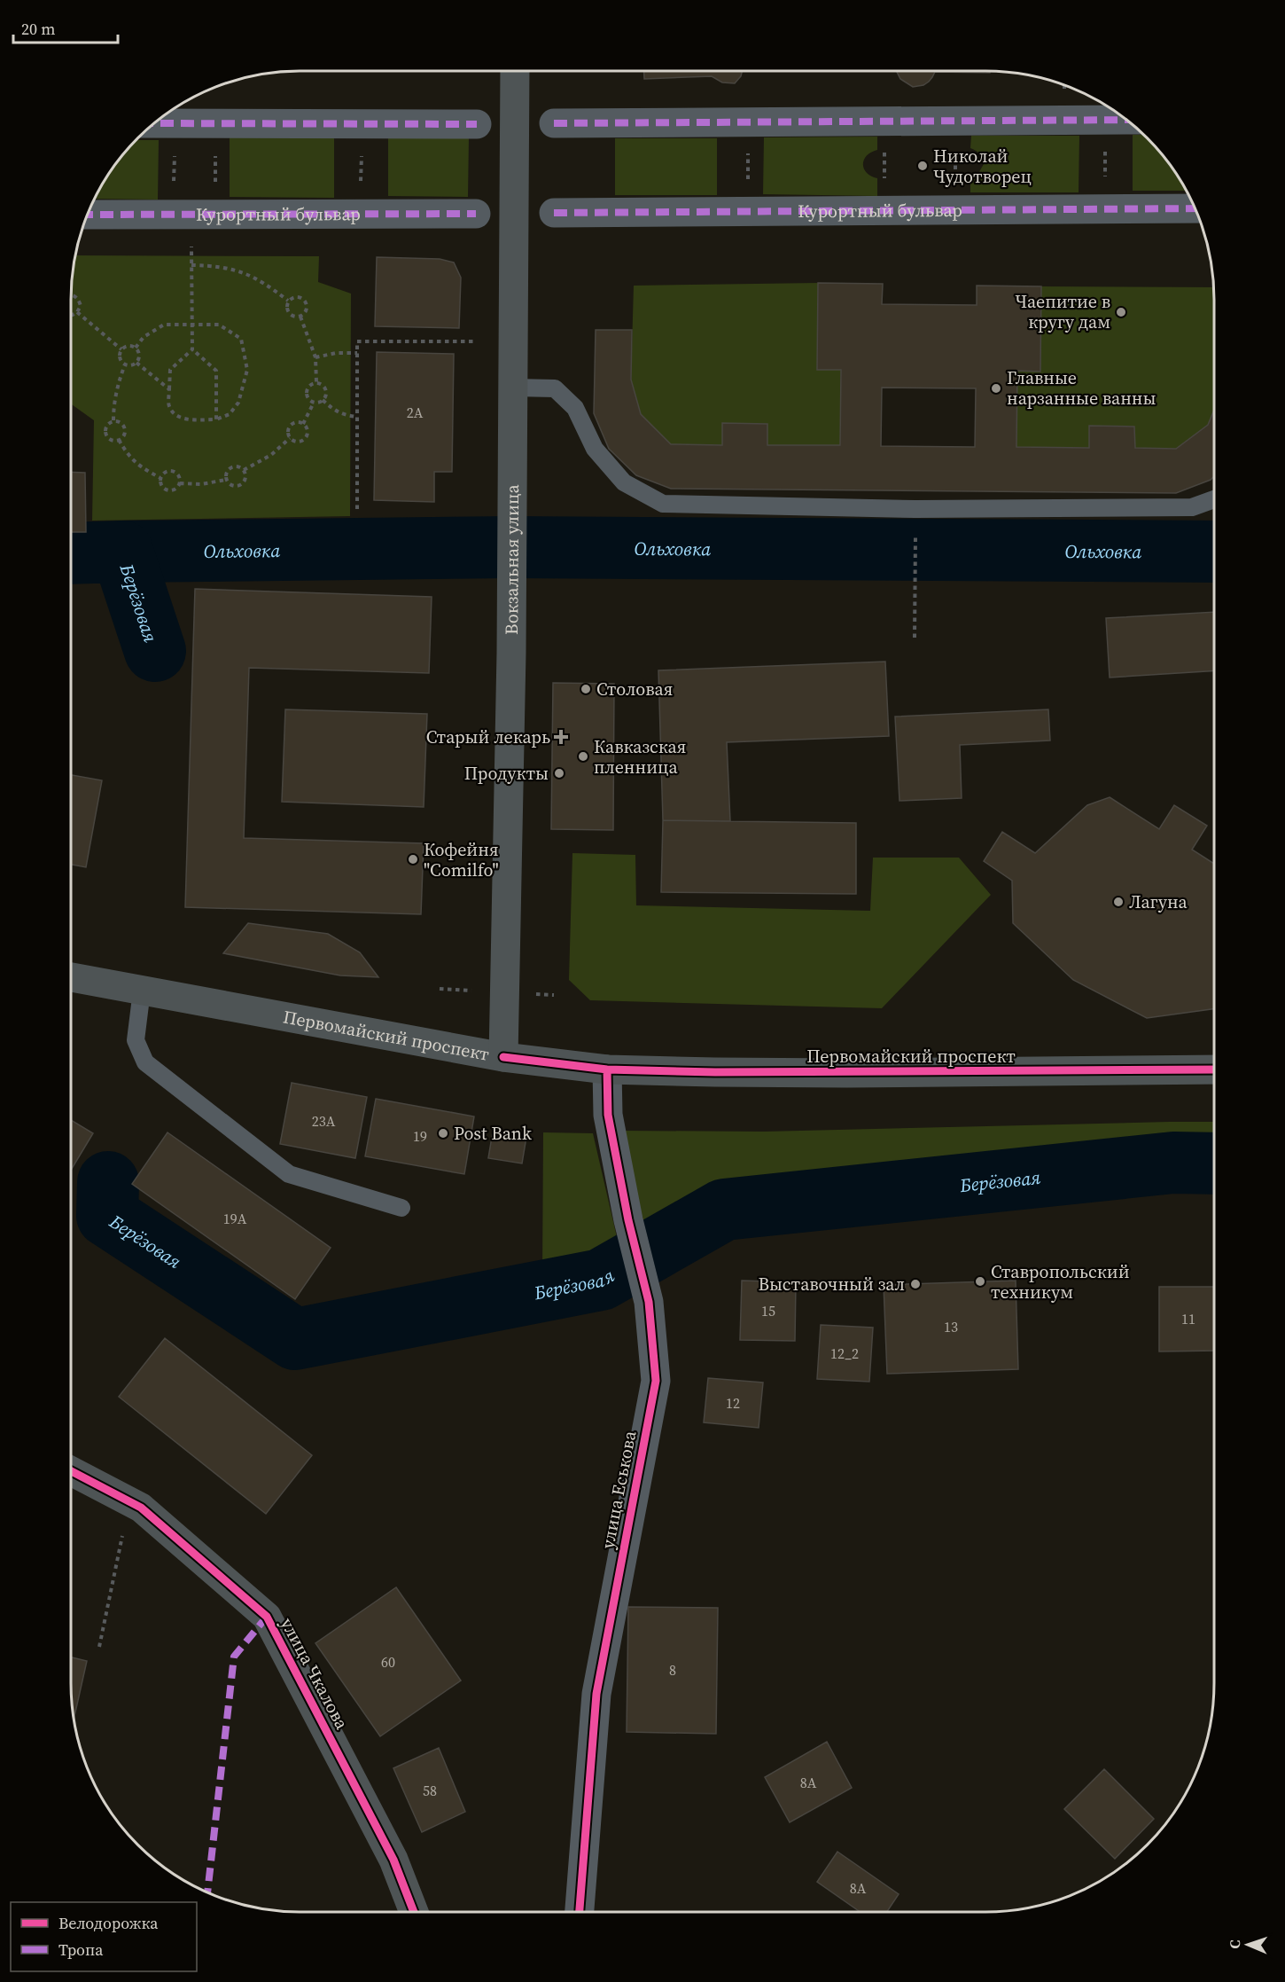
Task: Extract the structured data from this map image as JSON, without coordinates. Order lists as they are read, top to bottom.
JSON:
{
  "streets": {
    "main road": ["Вокзальная улица", "Первомайский проспект", "улица Чкалова"],
    "street": ["Курортный бульвар", "улица Еськова"]
  },
  "crossings": [
    ["Вокзальная улица", "Первомайский проспект"],
    ["Первомайский проспект", "улица Еськова"]
  ],
  "water": ["Ольховка", "Берёзовая"],
  "places": {
    "other": [
      "Николай Чудотворец",
      "Чаепитие в кругу дам",
      "Главные нарзанные ванны",
      "Столовая",
      "Кавказская пленница",
      "Продукты",
      "Кофейня \"Comilfo\"",
      "Лагуна",
      "Post Bank",
      "Ставропольский техникум",
      "Выставочный зал"
    ],
    "health": ["Старый лекарь"]
  },
  "house_numbers": [
    "2А",
    "23А",
    "19",
    "19А",
    "15",
    "11",
    "13",
    "12_2",
    "12",
    "60",
    "8",
    "8А",
    "58",
    "8А"
  ],
  "legend": ["Велодорожка", "Тропа"],
  "scale_bar": "20 m",
  "north": "left"
}
